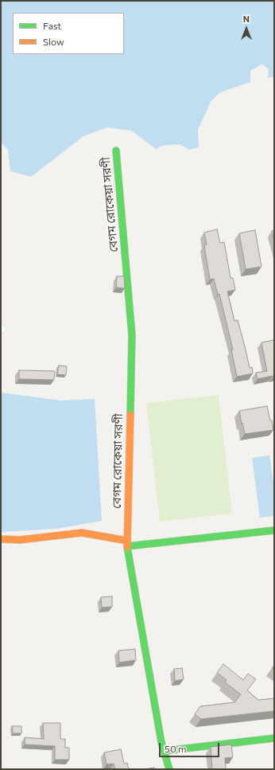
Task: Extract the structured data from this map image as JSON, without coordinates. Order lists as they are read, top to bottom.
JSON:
{
  "streets": {
    "street": ["বেগম রোকেয়া সরণী"]
  },
  "legend": ["Fast", "Slow"],
  "scale_bar": "50 m",
  "north": "top"
}
